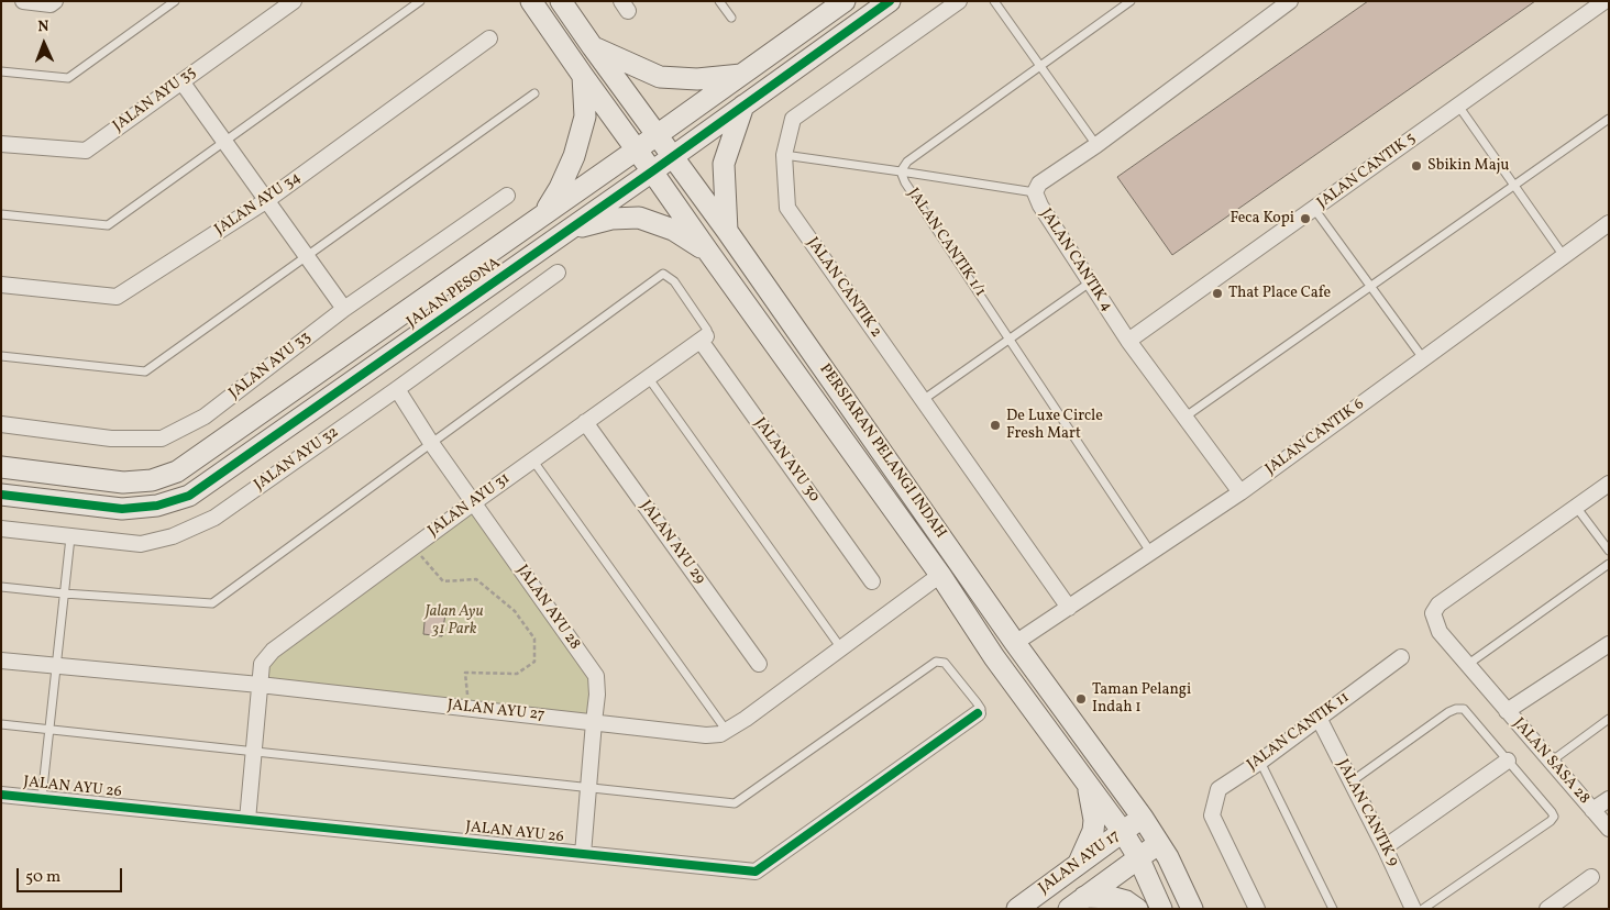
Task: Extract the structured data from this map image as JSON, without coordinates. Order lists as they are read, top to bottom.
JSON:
{
  "streets": {
    "main road": ["JALAN PESONA", "PERSIARAN PELANGI INDAH", "JALAN AYU 17"],
    "street": [
      "JALAN AYU 35",
      "JALAN CANTIK 5",
      "JALAN AYU 34",
      "JALAN CANTIK 4",
      "JALAN CANTIK 2",
      "JALAN AYU 33",
      "JALAN CANTIK 6",
      "JALAN AYU 32",
      "JALAN AYU 30",
      "JALAN AYU 31",
      "JALAN AYU 29",
      "JALAN AYU 28",
      "JALAN AYU 27",
      "JALAN CANTIK 11",
      "JALAN SASA 28",
      "JALAN AYU 26",
      "JALAN CANTIK 9"
    ],
    "lane": ["JALAN CANTIK 1/1"]
  },
  "crossings": [
    ["JALAN CANTIK 5", "JALAN CANTIK 4"],
    ["JALAN CANTIK 1/1", "JALAN CANTIK 6"],
    ["JALAN CANTIK 4", "JALAN CANTIK 6"],
    ["JALAN CANTIK 2", "JALAN CANTIK 6"],
    ["JALAN PESONA", "PERSIARAN PELANGI INDAH"],
    ["JALAN CANTIK 6", "PERSIARAN PELANGI INDAH"],
    ["PERSIARAN PELANGI INDAH", "JALAN AYU 27"],
    ["PERSIARAN PELANGI INDAH", "JALAN AYU 17"],
    ["JALAN AYU 32", "JALAN AYU 28"],
    ["JALAN AYU 30", "JALAN AYU 31"],
    ["JALAN AYU 31", "JALAN AYU 29"],
    ["JALAN AYU 31", "JALAN AYU 28"],
    ["JALAN AYU 31", "JALAN AYU 27"],
    ["JALAN AYU 31", "JALAN AYU 26"],
    ["JALAN AYU 28", "JALAN AYU 27"],
    ["JALAN AYU 28", "JALAN AYU 26"],
    ["JALAN AYU 27", "JALAN AYU 26"],
    ["JALAN CANTIK 11", "JALAN CANTIK 9"]
  ],
  "parks": ["Jalan Ayu 31 Park"],
  "places": [
    "Sbikin Maju",
    "Feca Kopi",
    "That Place Cafe",
    "De Luxe Circle Fresh Mart",
    "Taman Pelangi Indah 1"
  ],
  "scale_bar": "50 m",
  "north": "top"
}
